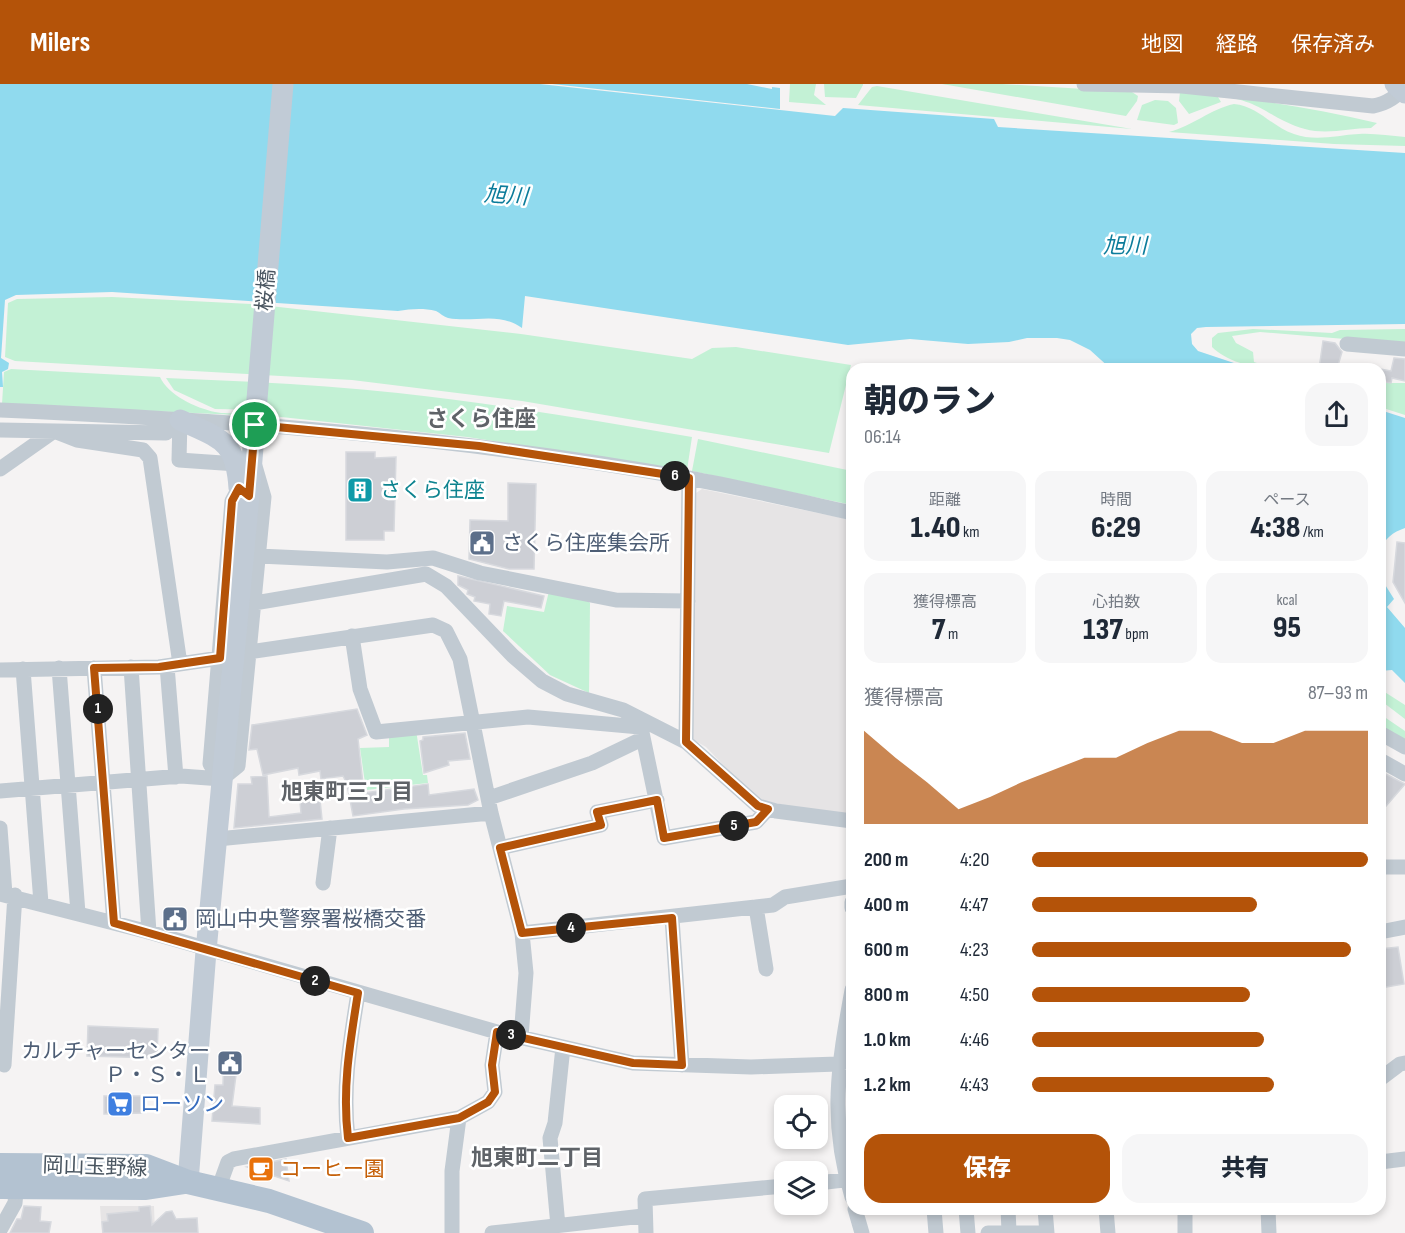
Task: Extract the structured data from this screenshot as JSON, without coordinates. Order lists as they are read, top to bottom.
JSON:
{
  "streets": {
    "main road": ["岡山玉野線"],
    "street": ["桜橋"]
  },
  "crossings": [
    ["桜橋", "岡山玉野線"]
  ],
  "districts": ["さくら住座", "旭東町三丁目", "旭東町二丁目"],
  "water": ["旭川"],
  "places": {
    "building": ["さくら住座"],
    "public building": ["さくら住座集会所", "岡山中央警察署桜橋交番", "カルチャーセンター Ｐ・Ｓ・Ｌ"],
    "supermarket": ["ローソン"],
    "cafe": ["コーヒー園"]
  },
  "page": {
    "header": "Milers",
    "nav": ["地図", "経路", "保存済み"],
    "heading": ["朝のラン", "06:14"],
    "pins": [
      "6",
      "1",
      "5",
      "4",
      "2",
      "3"
    ],
    "stats": [
      ["距離", "1.40 km"],
      ["時間", "6:29"],
      ["ペース", "4:38 /km"],
      ["獲得標高", "7 m"],
      ["心拍数", "137 bpm"],
      ["kcal", "95"]
    ],
    "chart": ["獲得標高", "87–93 m"],
    "list": [
      {
        "name": "200 m",
        "note": "4:20"
      },
      {
        "name": "400 m",
        "note": "4:47"
      },
      {
        "name": "600 m",
        "note": "4:23"
      },
      {
        "name": "800 m",
        "note": "4:50"
      },
      {
        "name": "1.0 km",
        "note": "4:46"
      },
      {
        "name": "1.2 km",
        "note": "4:43"
      }
    ],
    "buttons": ["保存", "共有"]
  }
}
